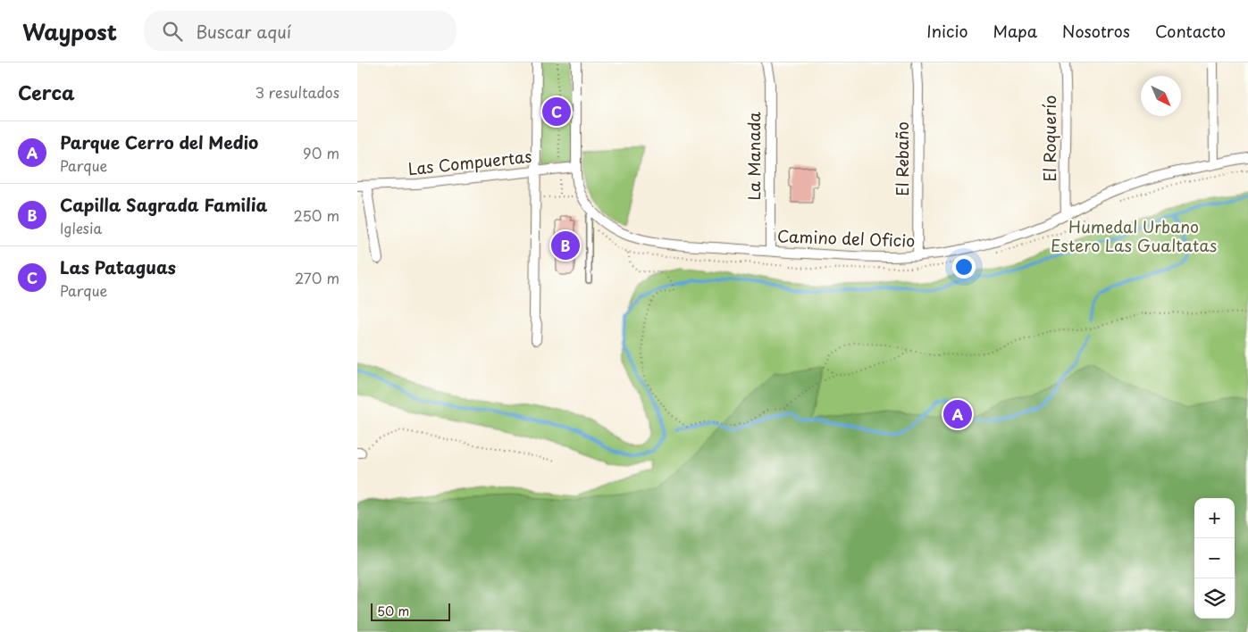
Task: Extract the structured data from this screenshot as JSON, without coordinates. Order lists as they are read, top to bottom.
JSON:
{
  "streets": {
    "street": [
      "El Roquerío",
      "La Manada",
      "El Rebaño",
      "Las Compuertas",
      "Camino del Oficio"
    ]
  },
  "crossings": [
    ["El Roquerío", "Camino del Oficio"],
    ["La Manada", "Camino del Oficio"],
    ["El Rebaño", "Camino del Oficio"],
    ["Las Compuertas", "Camino del Oficio"]
  ],
  "parks": ["Humedal Urbano Estero Las Gualtatas"],
  "scale_bar": "50 m",
  "north": "bottom right",
  "page": {
    "header": "Waypost",
    "search": "Buscar aquí",
    "nav": [
      "Inicio",
      "Mapa",
      "Nosotros",
      "Contacto"
    ],
    "heading": ["Cerca", "3 resultados"],
    "pins": ["C", "B", "A"],
    "list": [
      {
        "mark": "A",
        "name": "Parque Cerro del Medio",
        "note": "Parque",
        "value": "90 m"
      },
      {
        "mark": "B",
        "name": "Capilla Sagrada Familia",
        "note": "Iglesia",
        "value": "250 m"
      },
      {
        "mark": "C",
        "name": "Las Pataguas",
        "note": "Parque",
        "value": "270 m"
      }
    ],
    "map_buttons": ["+", "−"],
    "scale": "50 m"
  }
}
